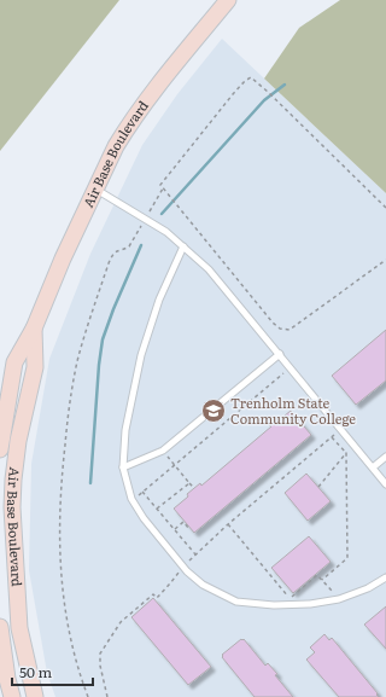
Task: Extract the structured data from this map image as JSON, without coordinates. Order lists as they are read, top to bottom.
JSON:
{
  "streets": {
    "street": ["Air Base Boulevard"]
  },
  "places": {
    "school or university": ["Trenholm State Community College"]
  },
  "scale_bar": "50 m"
}
